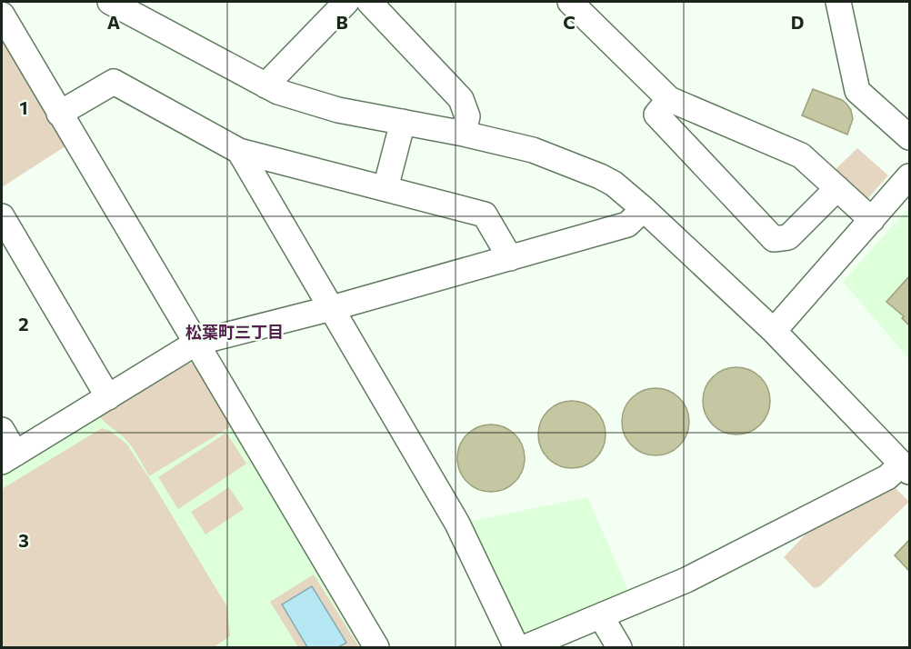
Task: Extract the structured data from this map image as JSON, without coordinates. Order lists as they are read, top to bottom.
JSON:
{
  "districts": ["松葉町三丁目"],
  "grid": {
    "columns": [
      "A",
      "B",
      "C",
      "D"
    ],
    "rows": ["1", "2", "3"]
  }
}
